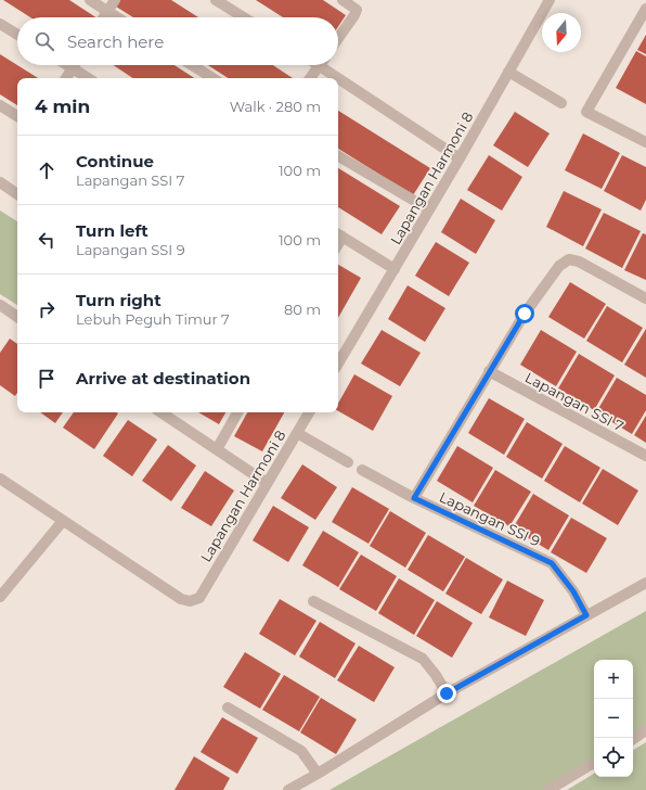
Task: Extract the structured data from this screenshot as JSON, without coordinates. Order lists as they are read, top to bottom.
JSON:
{
  "streets": {
    "street": ["Lapangan Harmoni 8", "Lapangan SSI 7", "Lapangan SSI 9"]
  },
  "north": "bottom",
  "page": {
    "search": "Search here",
    "heading": ["4 min", "Walk · 280 m"],
    "list": [
      ["Continue", "Lapangan SSI 7", "100 m"],
      ["Turn left", "Lapangan SSI 9", "100 m"],
      ["Turn right", "Lebuh Peguh Timur 7", "80 m"],
      "Arrive at destination"
    ],
    "map_buttons": ["+", "−"]
  }
}
